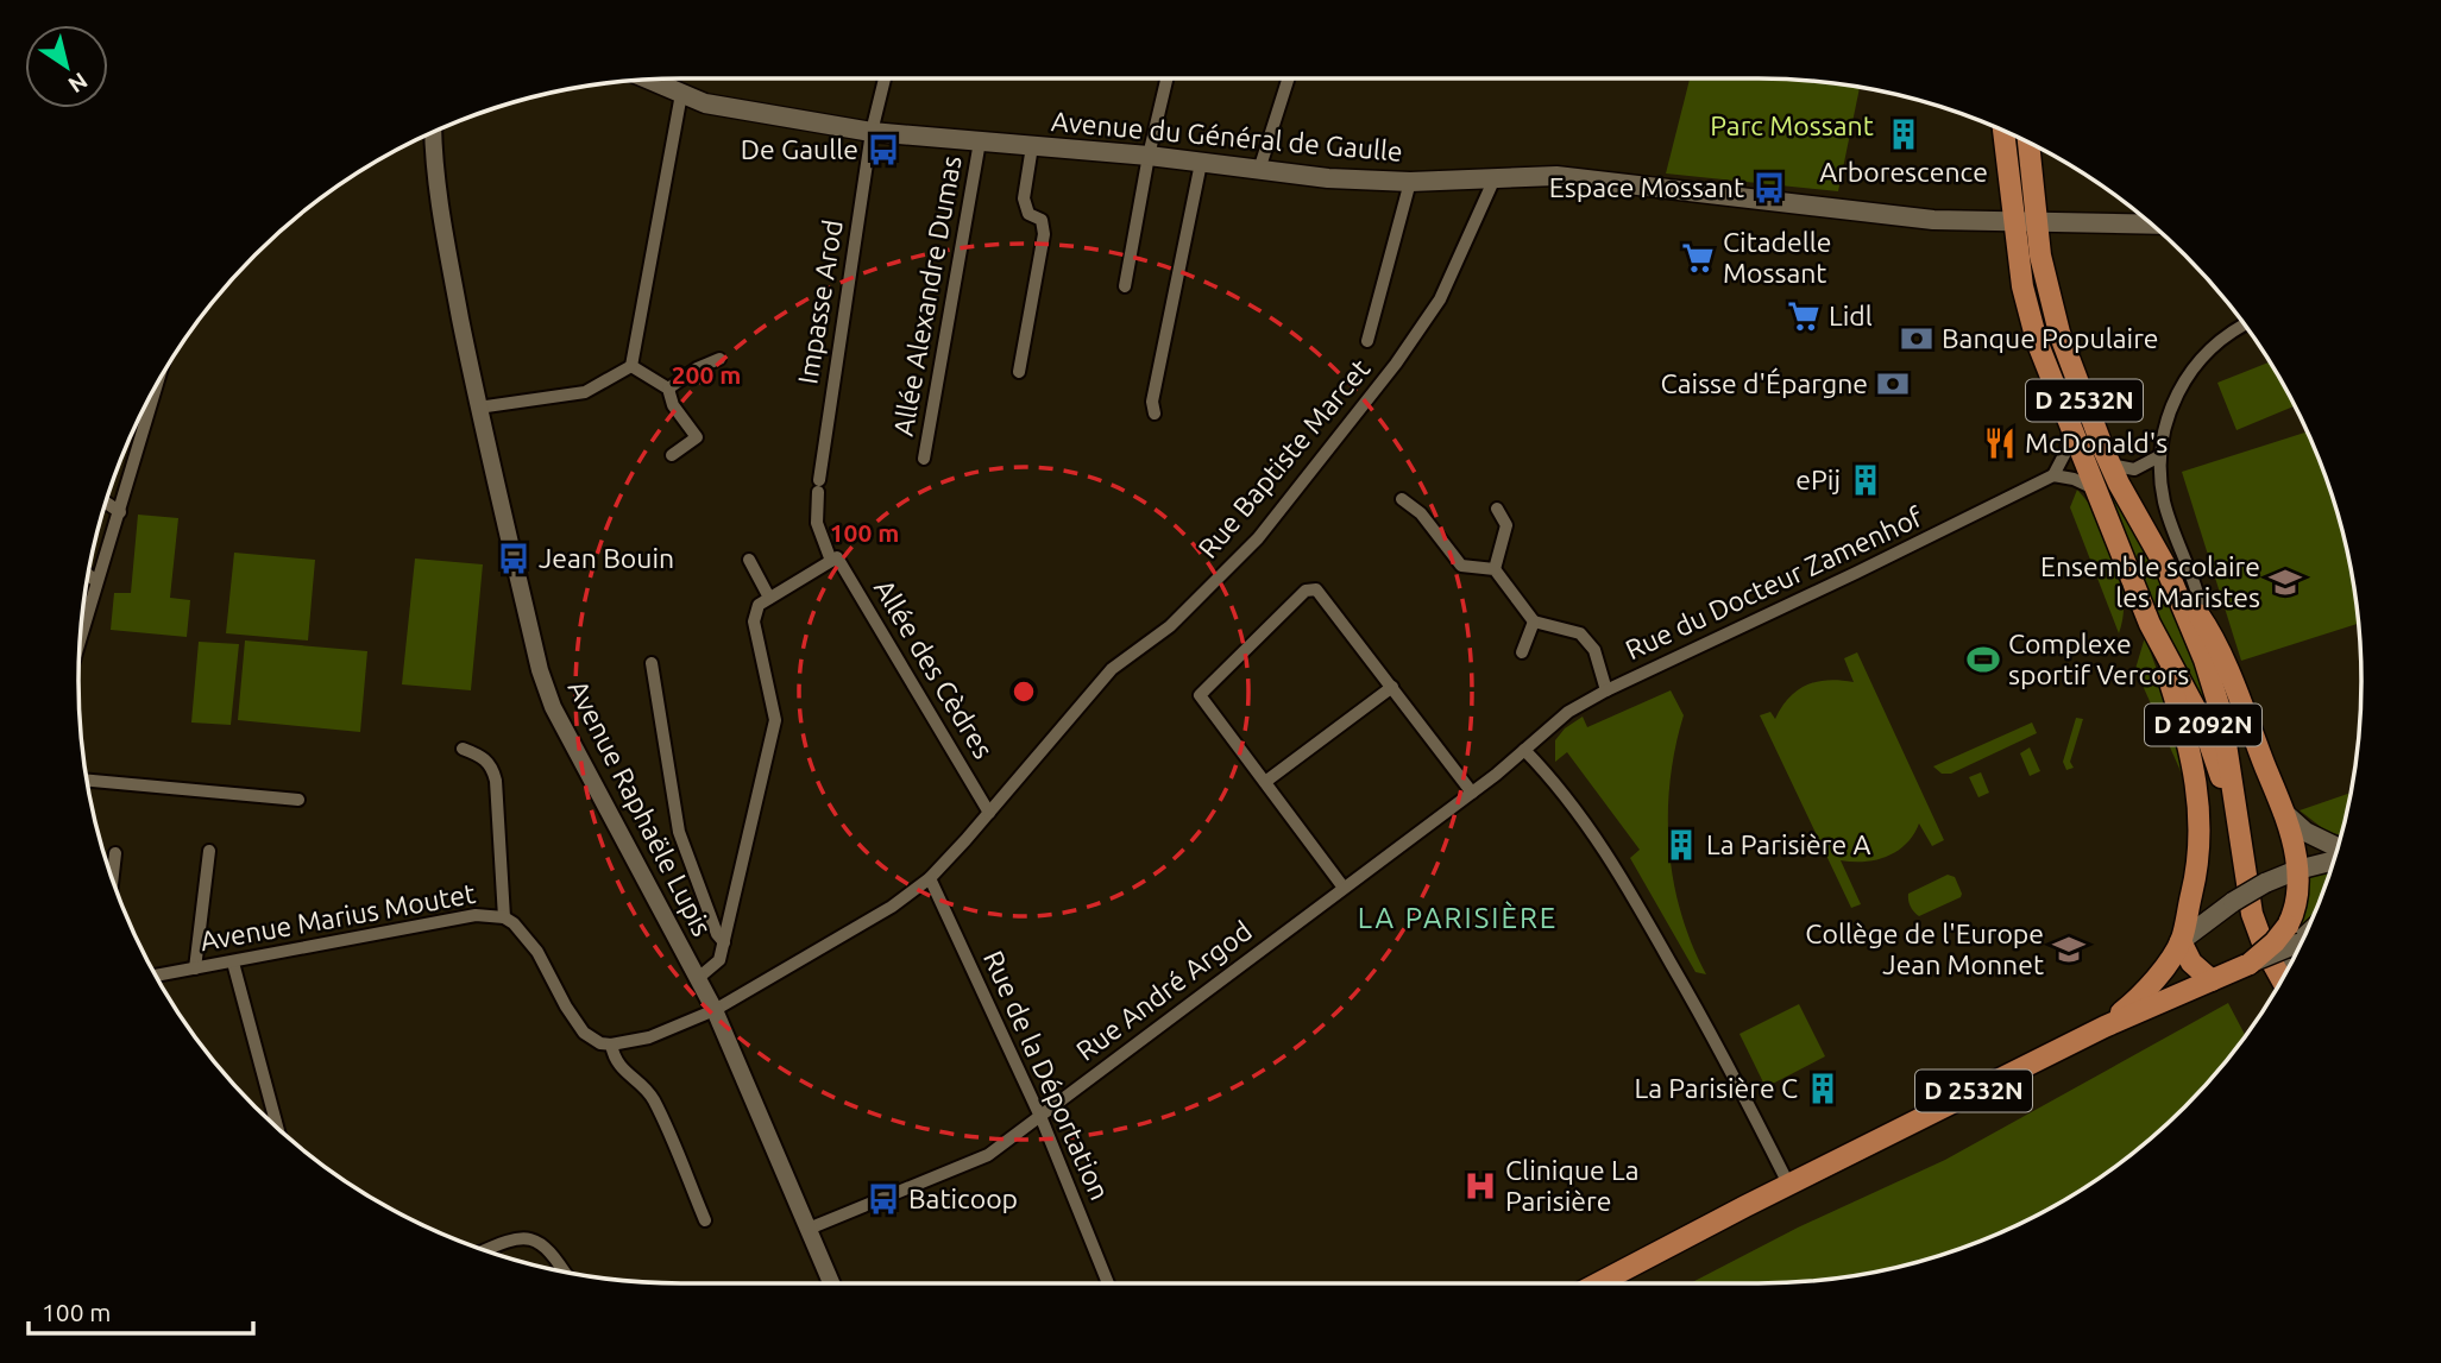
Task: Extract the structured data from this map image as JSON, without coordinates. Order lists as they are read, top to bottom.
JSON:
{
  "streets": {
    "main road": ["Avenue du Général de Gaulle", "D 2532N", "D 2092N"],
    "street": [
      "Allée Alexandre Dumas",
      "Impasse Arod",
      "Rue Baptiste Marcet",
      "Rue du Docteur Zamenhof",
      "Allée des Cèdres",
      "Avenue Raphaële Lupis",
      "Avenue Marius Moutet",
      "Rue André Argod",
      "Rue de la Déportation"
    ]
  },
  "crossings": [
    ["Avenue du Général de Gaulle", "Allée Alexandre Dumas"],
    ["Avenue du Général de Gaulle", "Impasse Arod"],
    ["Avenue du Général de Gaulle", "D 2532N"],
    ["Avenue du Général de Gaulle", "Rue Baptiste Marcet"],
    ["Impasse Arod", "Allée des Cèdres"],
    ["D 2532N", "D 2092N"],
    ["Rue Baptiste Marcet", "Allée des Cèdres"],
    ["Rue Baptiste Marcet", "Avenue Raphaële Lupis"],
    ["Rue Baptiste Marcet", "Rue de la Déportation"],
    ["Rue du Docteur Zamenhof", "Rue André Argod"],
    ["Avenue Raphaële Lupis", "Rue André Argod"],
    ["Rue André Argod", "Rue de la Déportation"]
  ],
  "districts": ["LA PARISIÈRE"],
  "parks": ["Parc Mossant"],
  "places": {
    "building": [
      "Arborescence",
      "ePij",
      "La Parisière A",
      "La Parisière C"
    ],
    "bus stop": [
      "De Gaulle",
      "Espace Mossant",
      "Jean Bouin",
      "Baticoop"
    ],
    "supermarket": ["Citadelle Mossant", "Lidl"],
    "bank": ["Banque Populaire", "Caisse d'Épargne"],
    "restaurant": ["McDonald's"],
    "school or university": ["Ensemble scolaire les Maristes", "Collège de l'Europe Jean Monnet"],
    "sports": ["Complexe sportif Vercors"],
    "hospital": ["Clinique La Parisière"]
  },
  "scale_bar": "100 m",
  "north": "bottom right",
  "rings": ["200 m", "100 m"]
}
